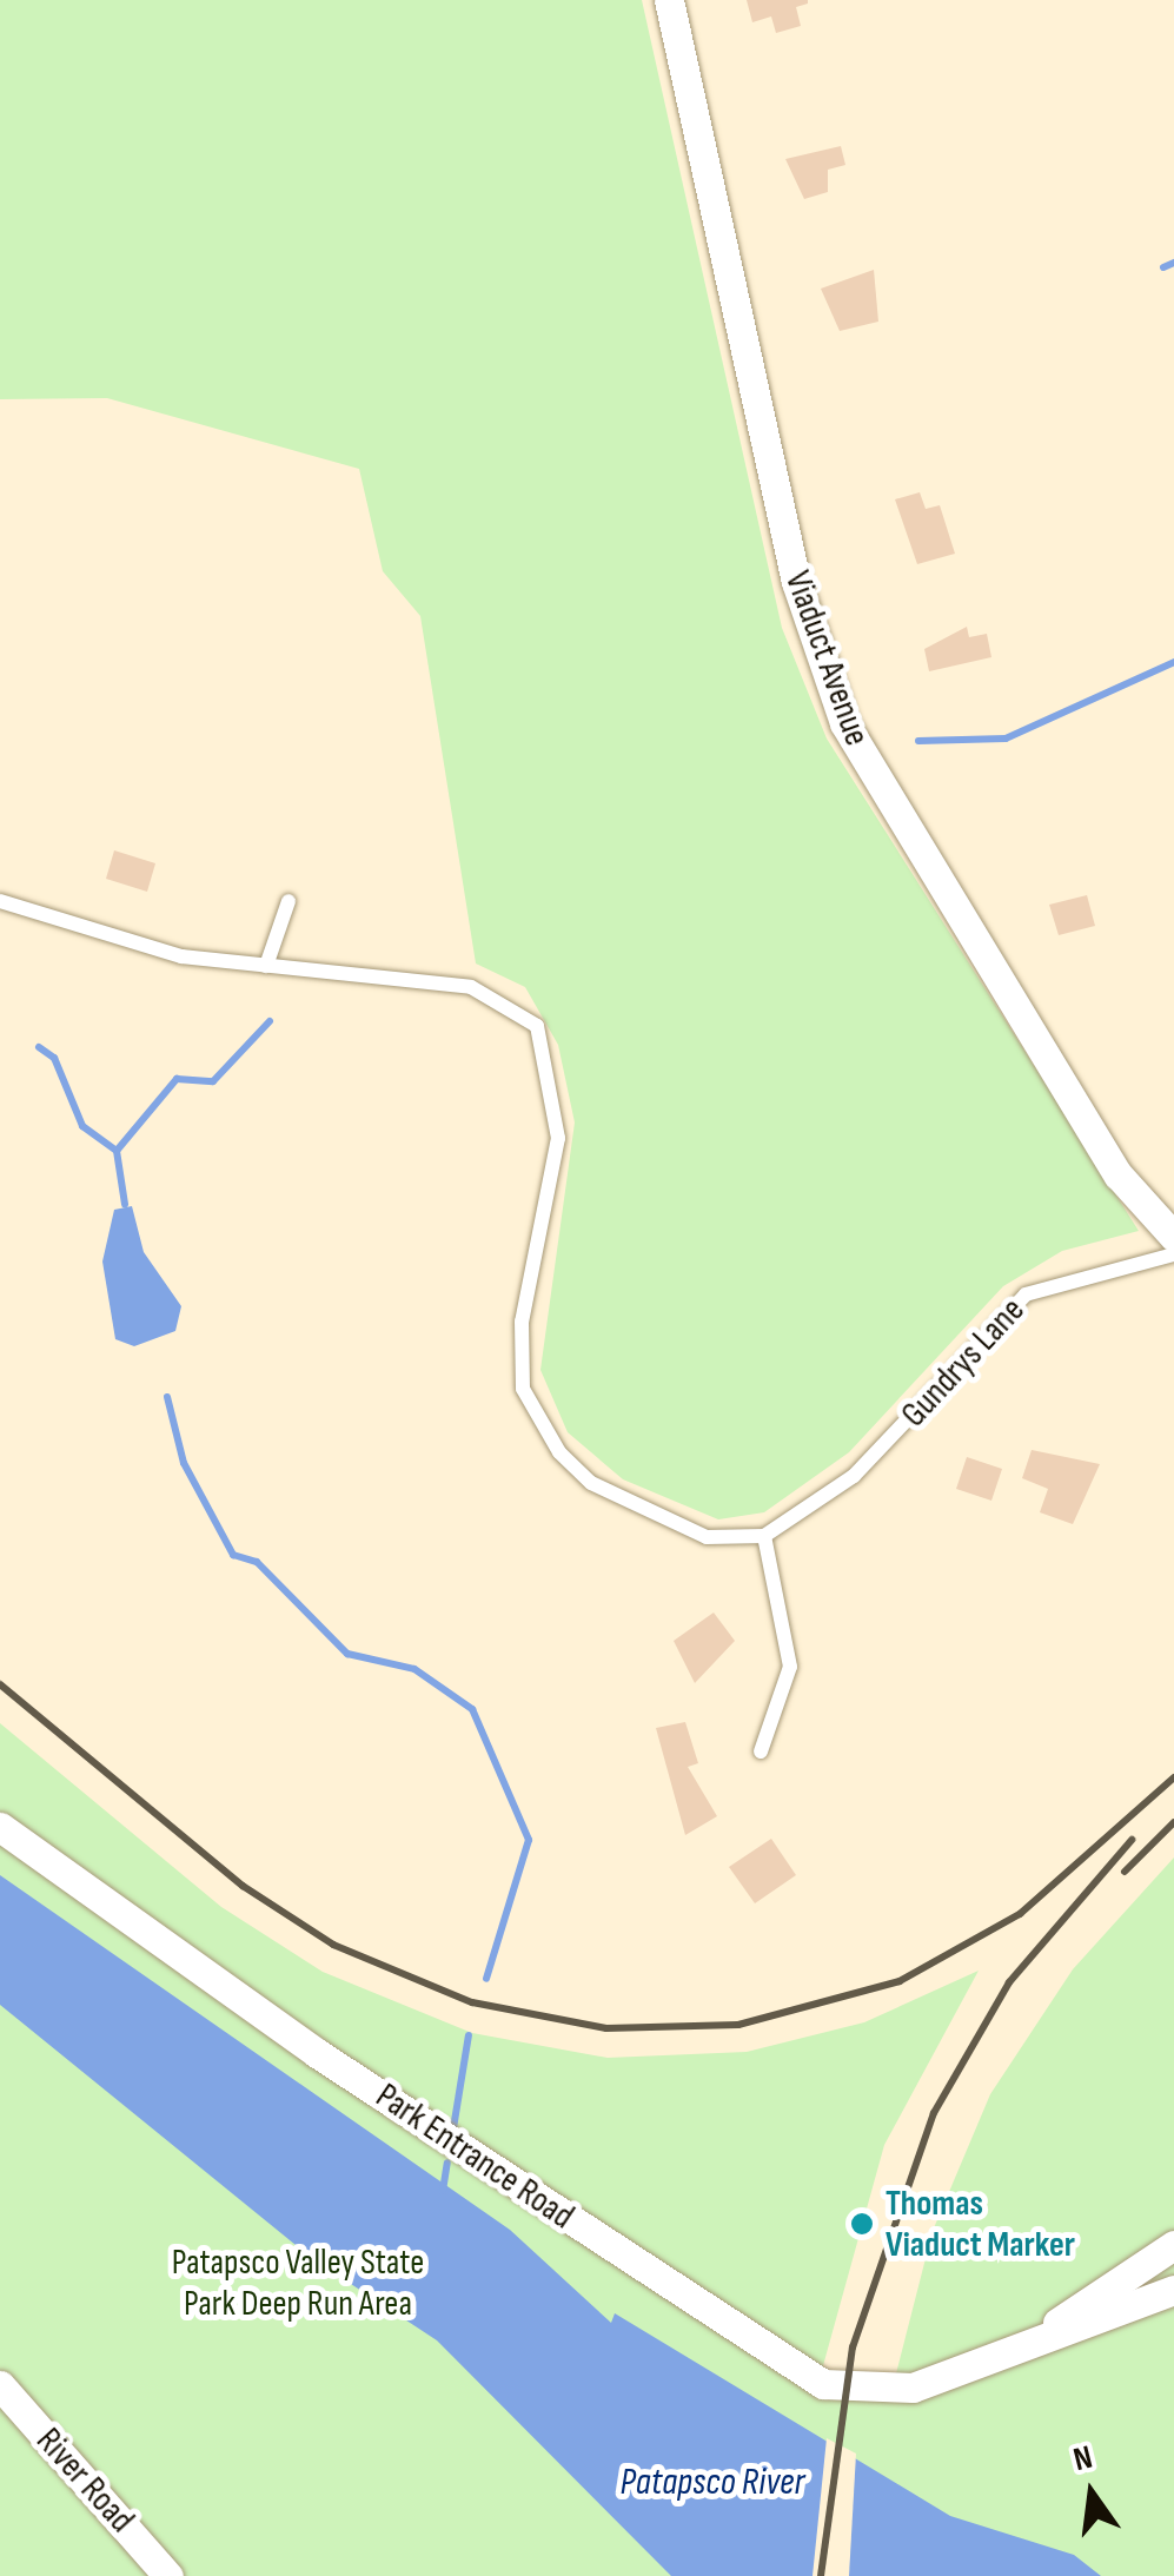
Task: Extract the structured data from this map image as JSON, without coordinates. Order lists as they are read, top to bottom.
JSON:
{
  "streets": {
    "street": ["Viaduct Avenue", "Park Entrance Road", "River Road"],
    "lane": ["Gundrys Lane"]
  },
  "water": ["Patapsco River"],
  "parks": ["Patapsco Valley State Park Deep Run Area"],
  "places": ["Thomas Viaduct Marker"],
  "north": "top"
}
